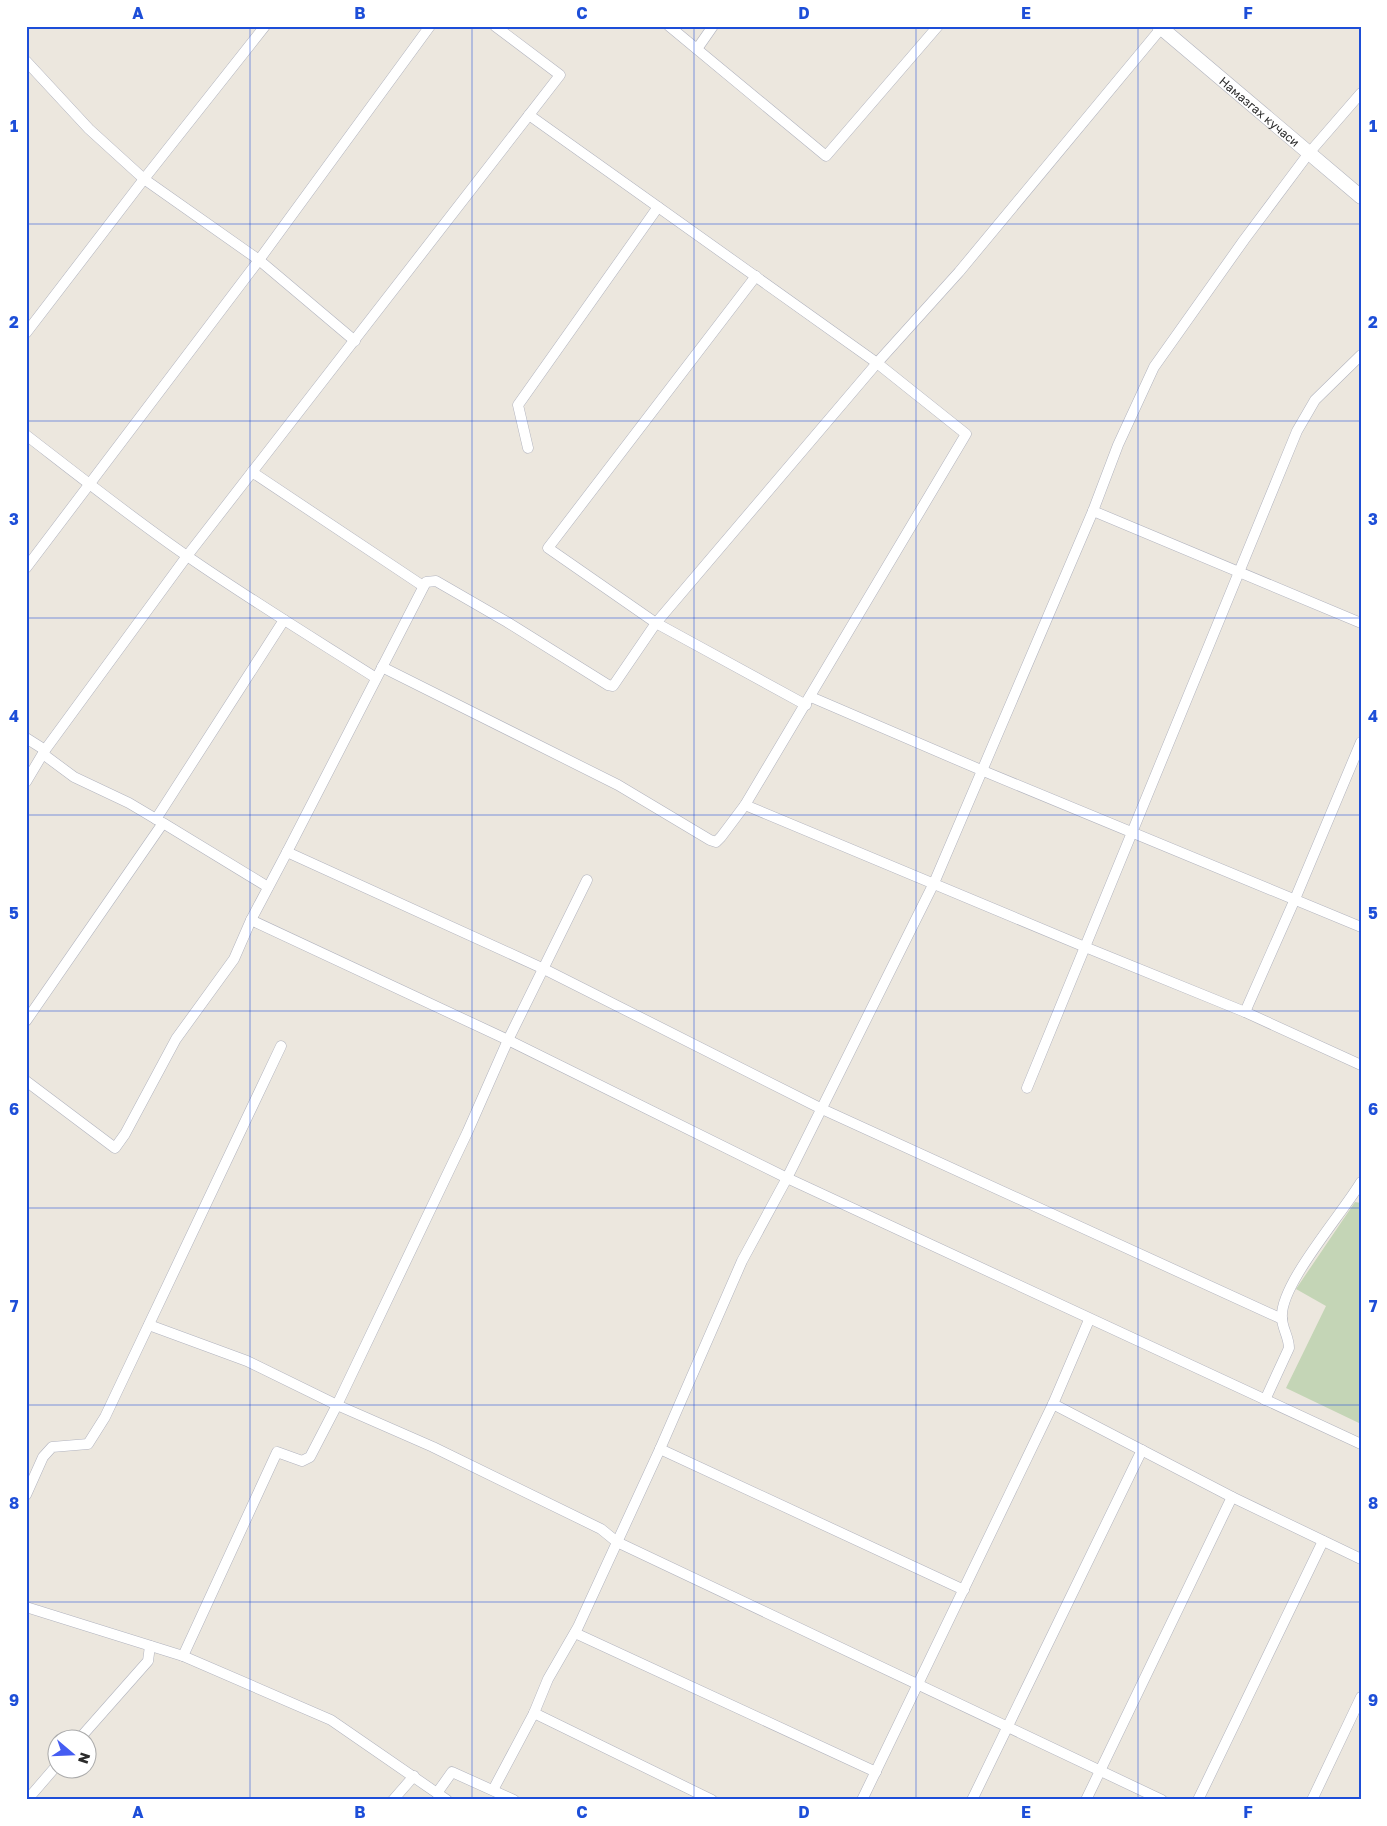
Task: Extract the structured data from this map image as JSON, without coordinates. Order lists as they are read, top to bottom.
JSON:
{
  "streets": {
    "street": ["Намазгах кучаси"]
  },
  "north": "right",
  "grid": {
    "columns": [
      "A",
      "B",
      "C",
      "D",
      "E",
      "F"
    ],
    "rows": [
      "1",
      "2",
      "3",
      "4",
      "5",
      "6",
      "7",
      "8",
      "9"
    ]
  }
}
